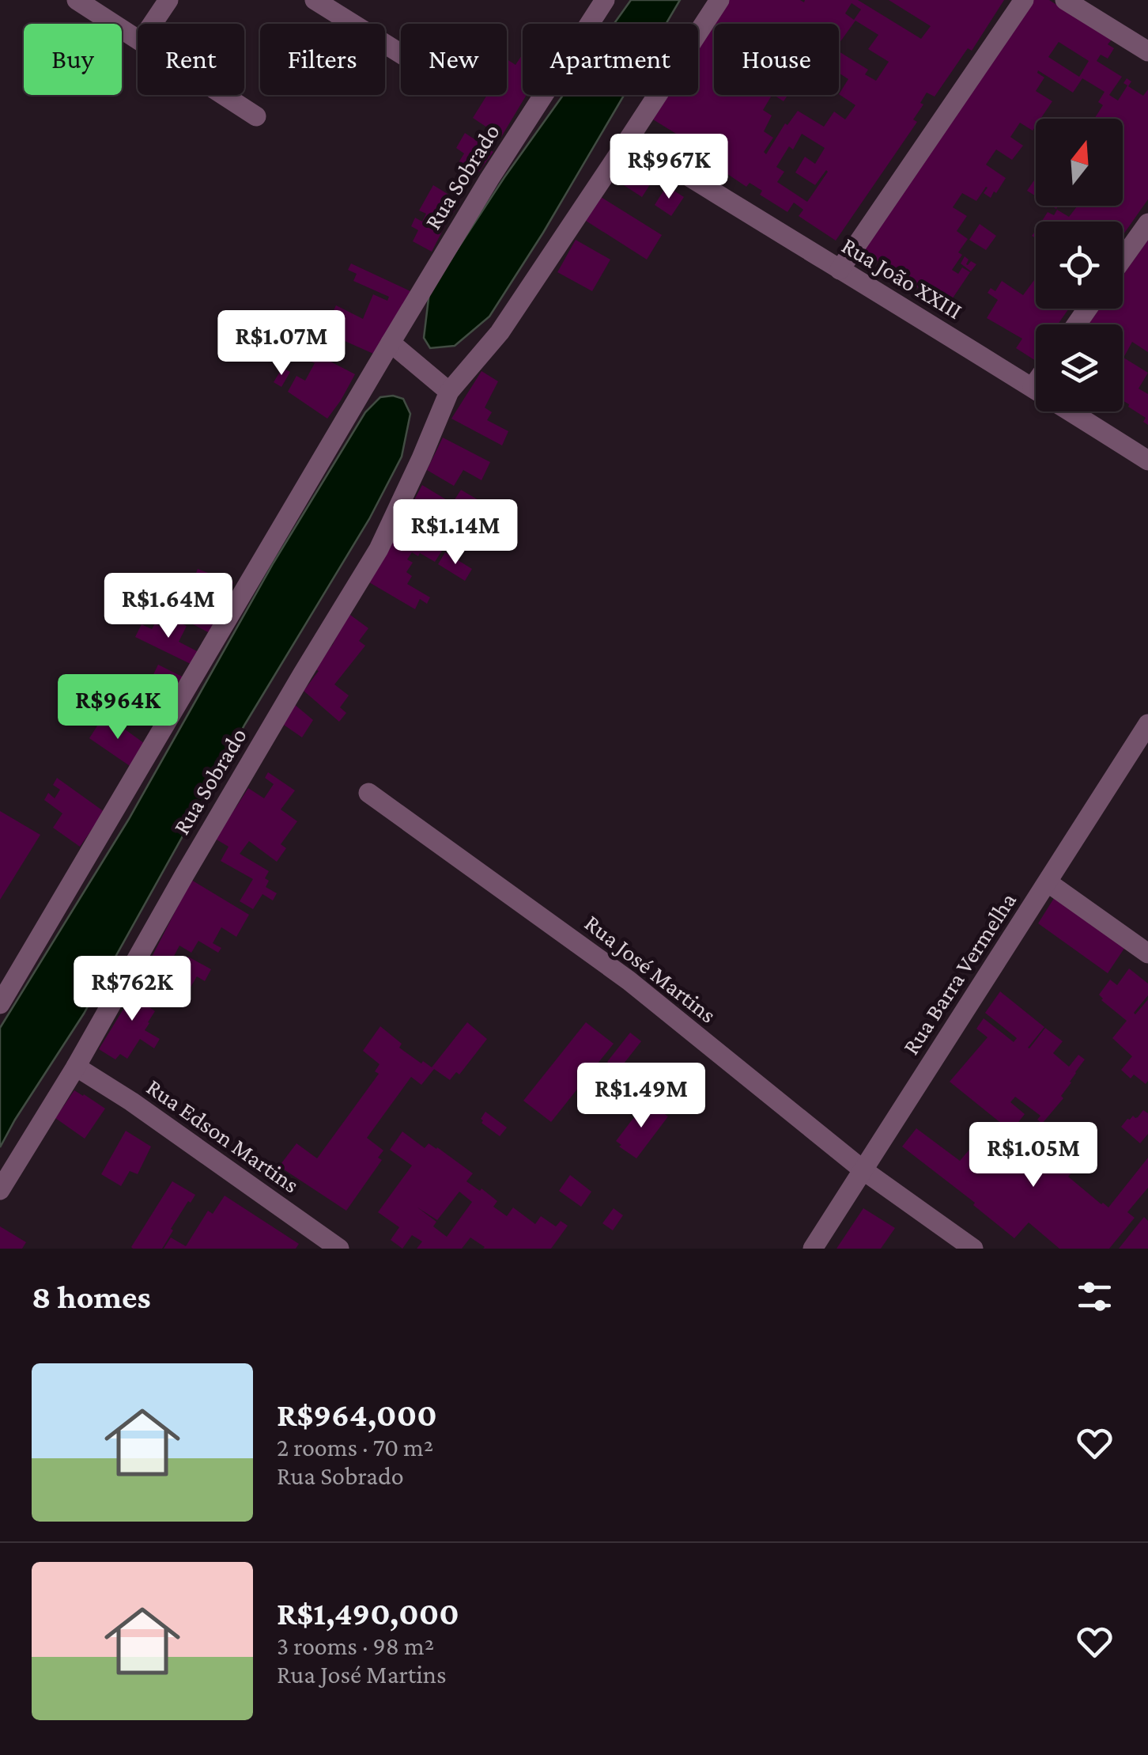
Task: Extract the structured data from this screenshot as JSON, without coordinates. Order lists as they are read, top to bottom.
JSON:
{
  "streets": {
    "street": [
      "Rua Sobrado",
      "Rua João XXIII",
      "Rua José Martins",
      "Rua Barra Vermelha",
      "Rua Edson Martins"
    ]
  },
  "crossings": [
    ["Rua Sobrado", "Rua João XXIII"],
    ["Rua Sobrado", "Rua Edson Martins"],
    ["Rua José Martins", "Rua Barra Vermelha"]
  ],
  "north": "top",
  "page": {
    "chip": [
      "Buy",
      "Rent",
      "Filters",
      "New",
      "Apartment",
      "House"
    ],
    "price": [
      "R$967K",
      "R$1.07M",
      "R$1.14M",
      "R$1.64M",
      "R$964K",
      "R$762K",
      "R$1.49M",
      "R$1.05M"
    ],
    "heading": "8 homes",
    "list": [
      {
        "name": "R$964,000",
        "note": "2 rooms · 70 m² · Rua Sobrado"
      },
      {
        "name": "R$1,490,000",
        "note": "3 rooms · 98 m² · Rua José Martins"
      }
    ]
  }
}
